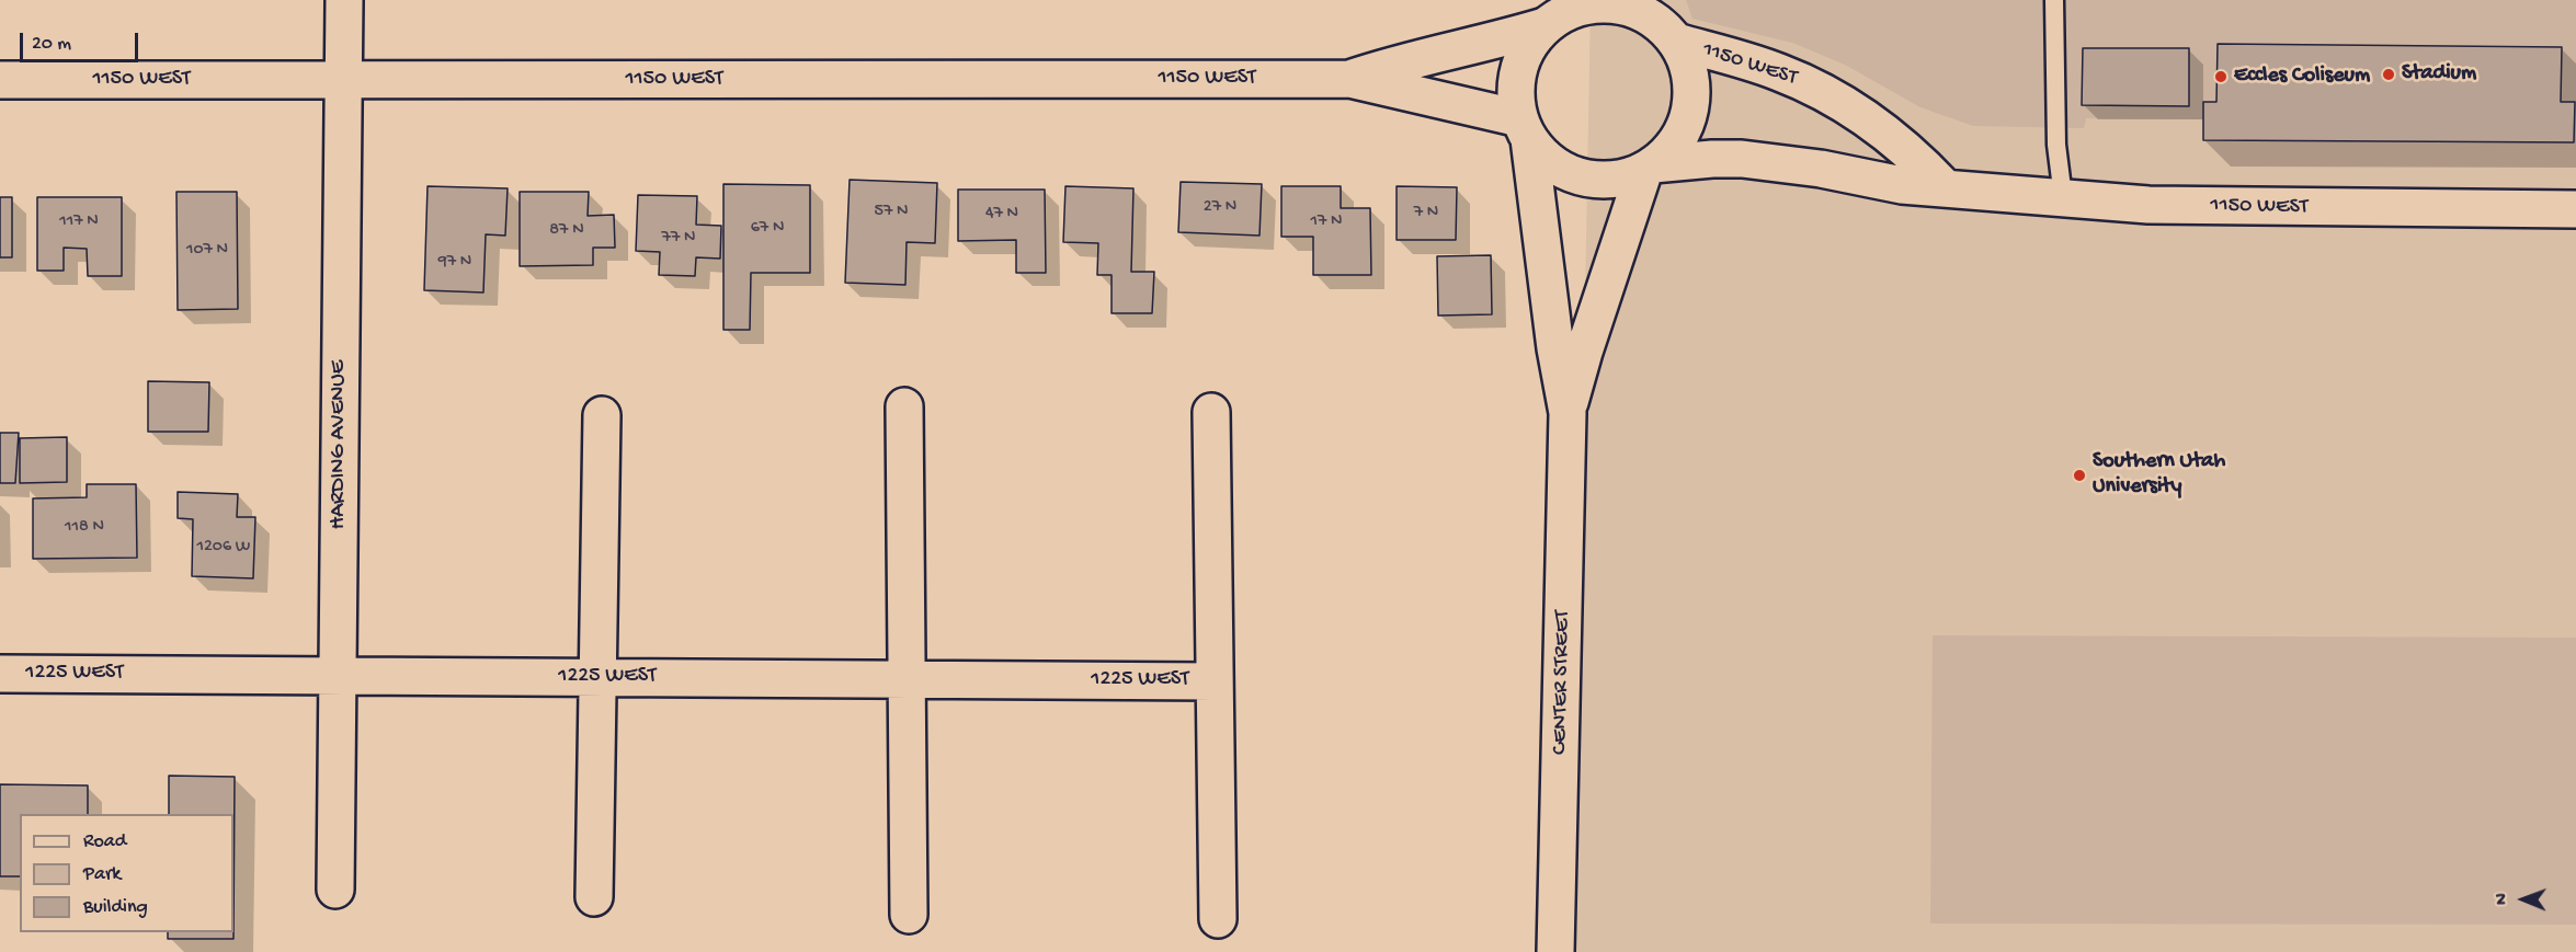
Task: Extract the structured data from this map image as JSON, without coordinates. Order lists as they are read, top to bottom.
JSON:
{
  "streets": {
    "street": [
      "1150 WEST",
      "HARDING AVENUE",
      "1225 WEST",
      "CENTER STREET"
    ]
  },
  "crossings": [
    ["1150 WEST", "HARDING AVENUE"],
    ["1150 WEST", "CENTER STREET"],
    ["HARDING AVENUE", "1225 WEST"]
  ],
  "places": ["Stadium", "Eccles Coliseum", "Southern Utah University"],
  "house_numbers": [
    "27 N",
    "57 N",
    "7 N",
    "47 N",
    "117 N",
    "17 N",
    "67 N",
    "87 N",
    "77 N",
    "107 N",
    "97 N",
    "118 N",
    "1206 W"
  ],
  "legend": ["Road", "Park", "Building"],
  "scale_bar": "20 m",
  "north": "left"
}
